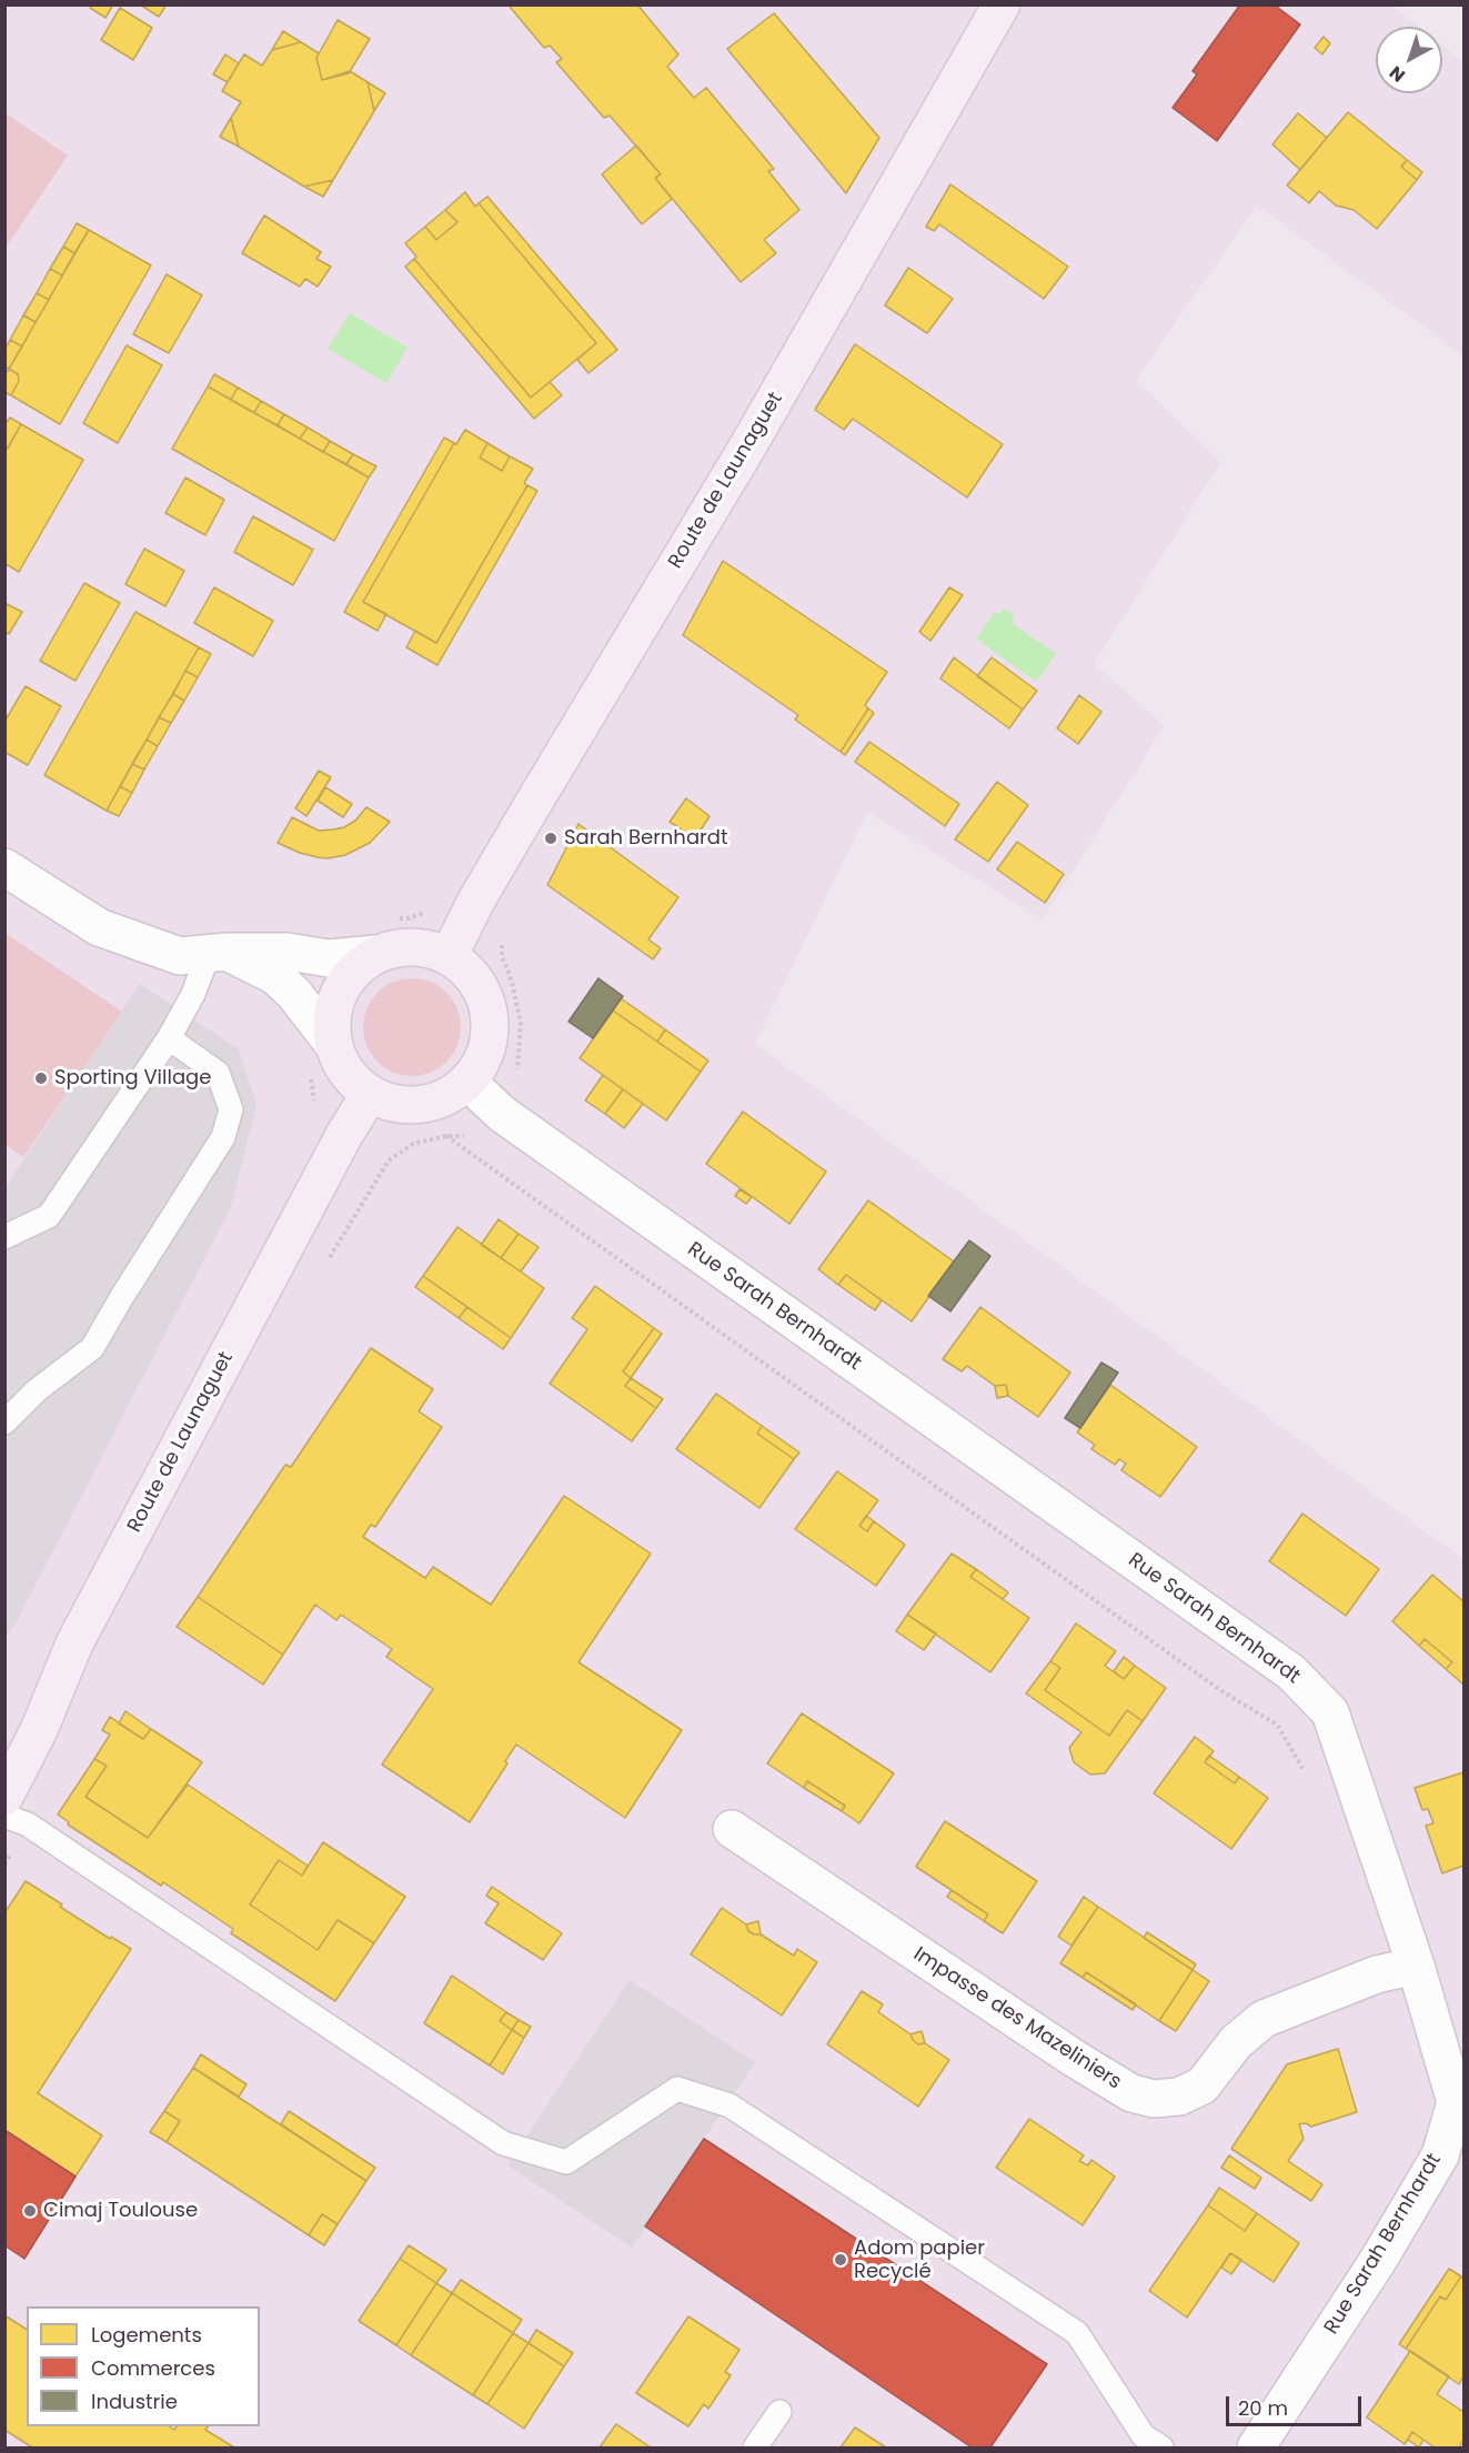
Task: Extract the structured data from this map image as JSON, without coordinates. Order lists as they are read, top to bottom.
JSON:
{
  "streets": {
    "main road": ["Route de Launaguet"],
    "street": ["Rue Sarah Bernhardt", "Impasse des Mazeliniers"]
  },
  "crossings": [
    ["Route de Launaguet", "Rue Sarah Bernhardt"],
    ["Rue Sarah Bernhardt", "Impasse des Mazeliniers"]
  ],
  "places": [
    "Sarah Bernhardt",
    "Sporting Village",
    "Cimaj Toulouse",
    "Adom papier Recyclé"
  ],
  "legend": ["Logements", "Commerces", "Industrie"],
  "scale_bar": "20 m",
  "north": "bottom left"
}
